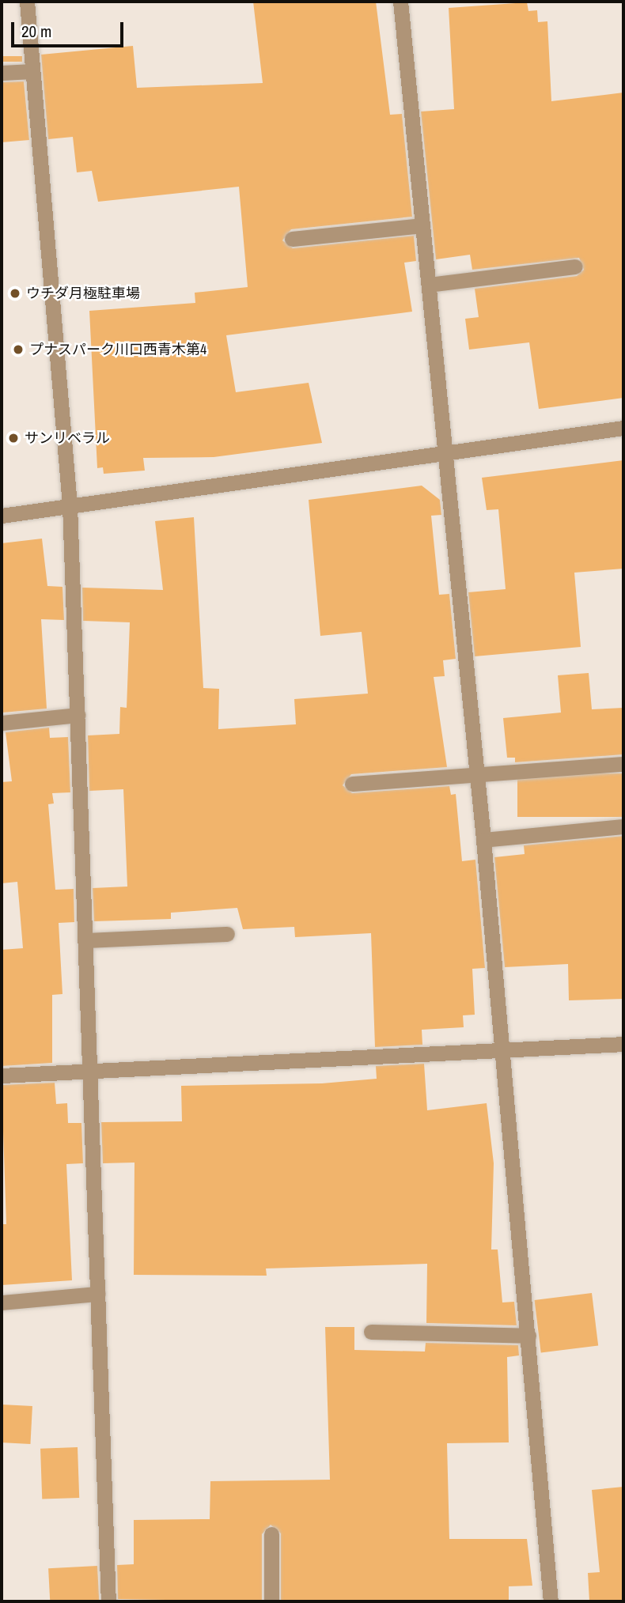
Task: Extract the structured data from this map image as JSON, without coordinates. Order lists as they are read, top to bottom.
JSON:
{
  "places": ["ウチダ月極駐車場", "プナスパーク川口西青木第4", "サンリベラル"],
  "scale_bar": "20 m"
}
